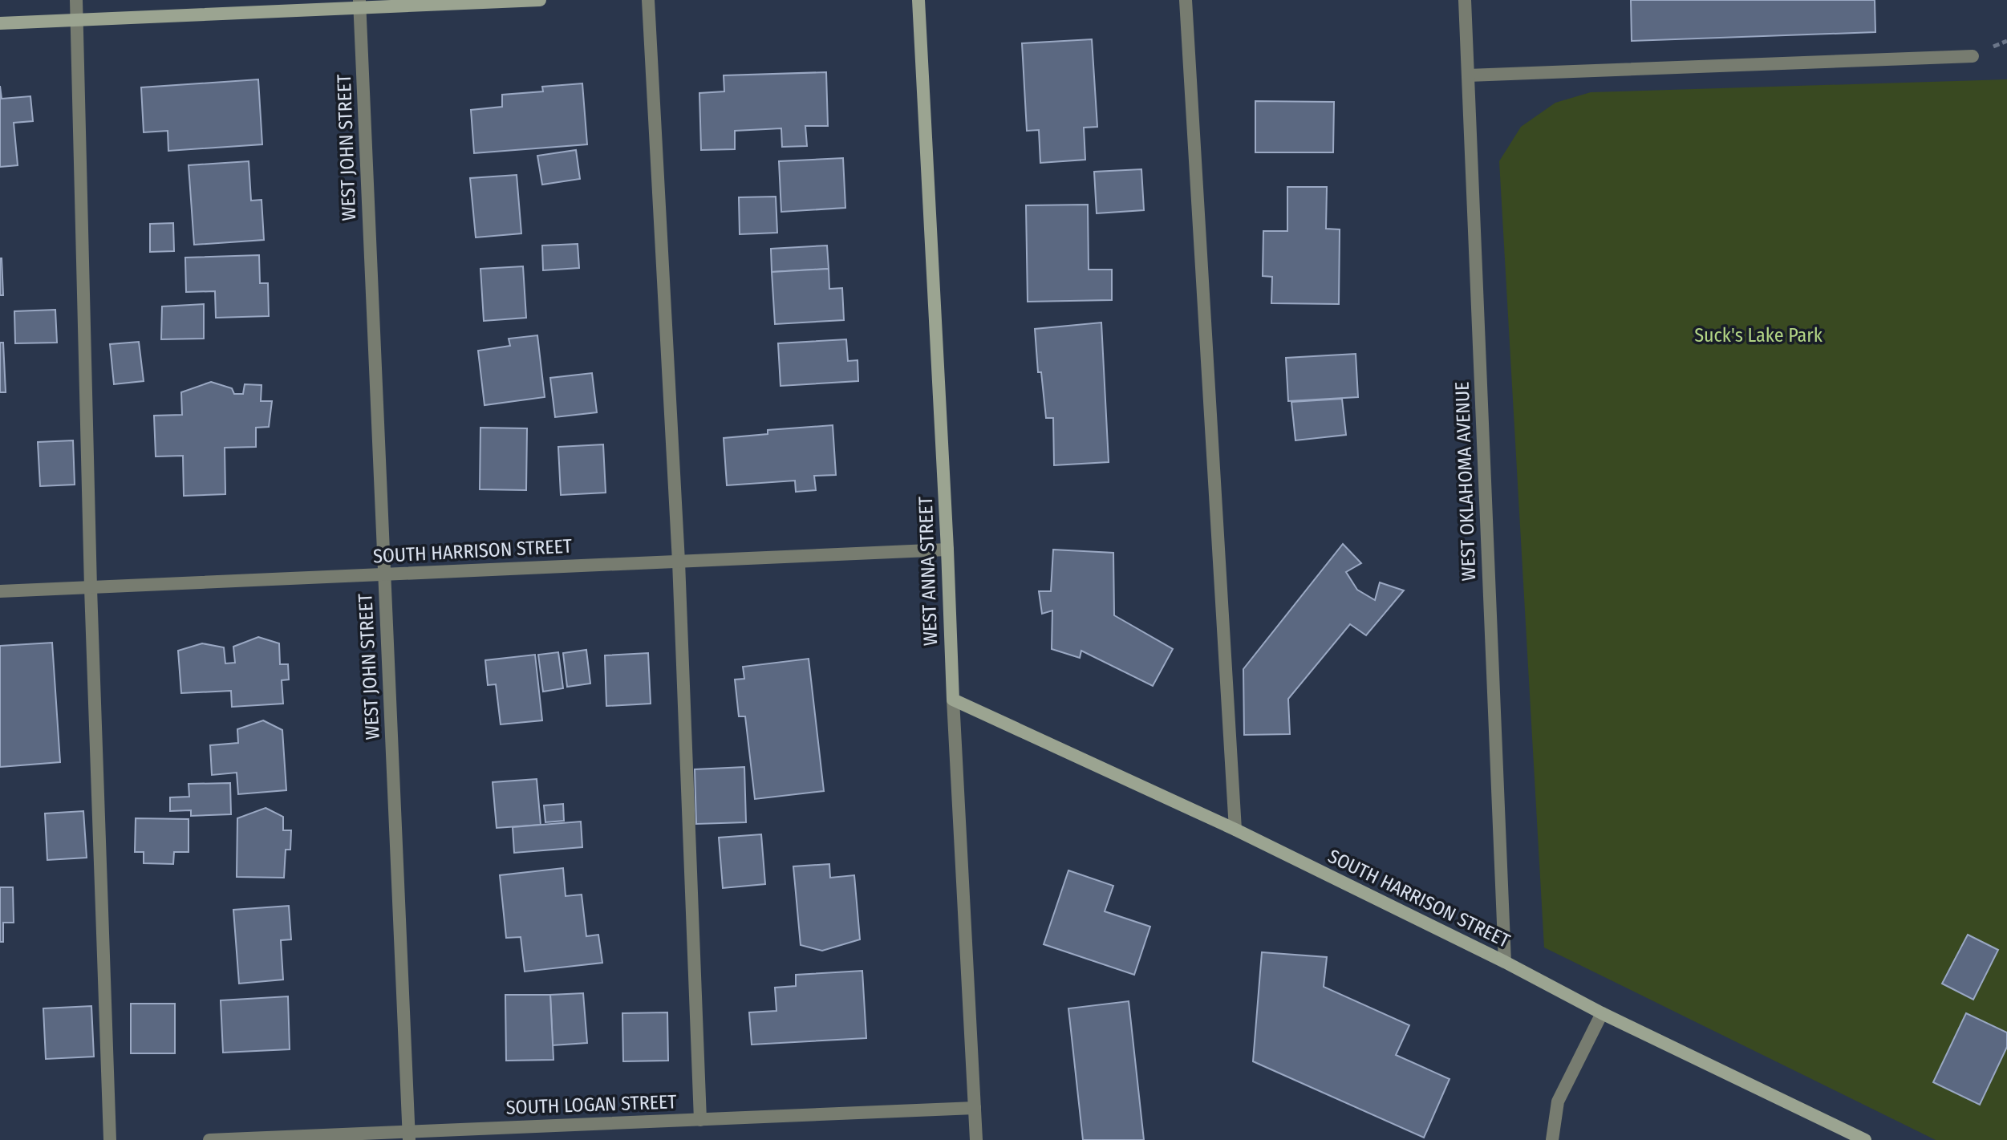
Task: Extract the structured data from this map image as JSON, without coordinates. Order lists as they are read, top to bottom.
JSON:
{
  "streets": {
    "main road": ["SOUTH HARRISON STREET", "WEST ANNA STREET"],
    "street": ["WEST JOHN STREET", "WEST OKLAHOMA AVENUE", "SOUTH LOGAN STREET"]
  },
  "crossings": [
    ["WEST JOHN STREET", "SOUTH HARRISON STREET"],
    ["WEST JOHN STREET", "SOUTH LOGAN STREET"],
    ["WEST OKLAHOMA AVENUE", "SOUTH HARRISON STREET"],
    ["SOUTH HARRISON STREET", "WEST ANNA STREET"],
    ["WEST ANNA STREET", "SOUTH LOGAN STREET"]
  ],
  "parks": ["Suck's Lake Park"]
}
